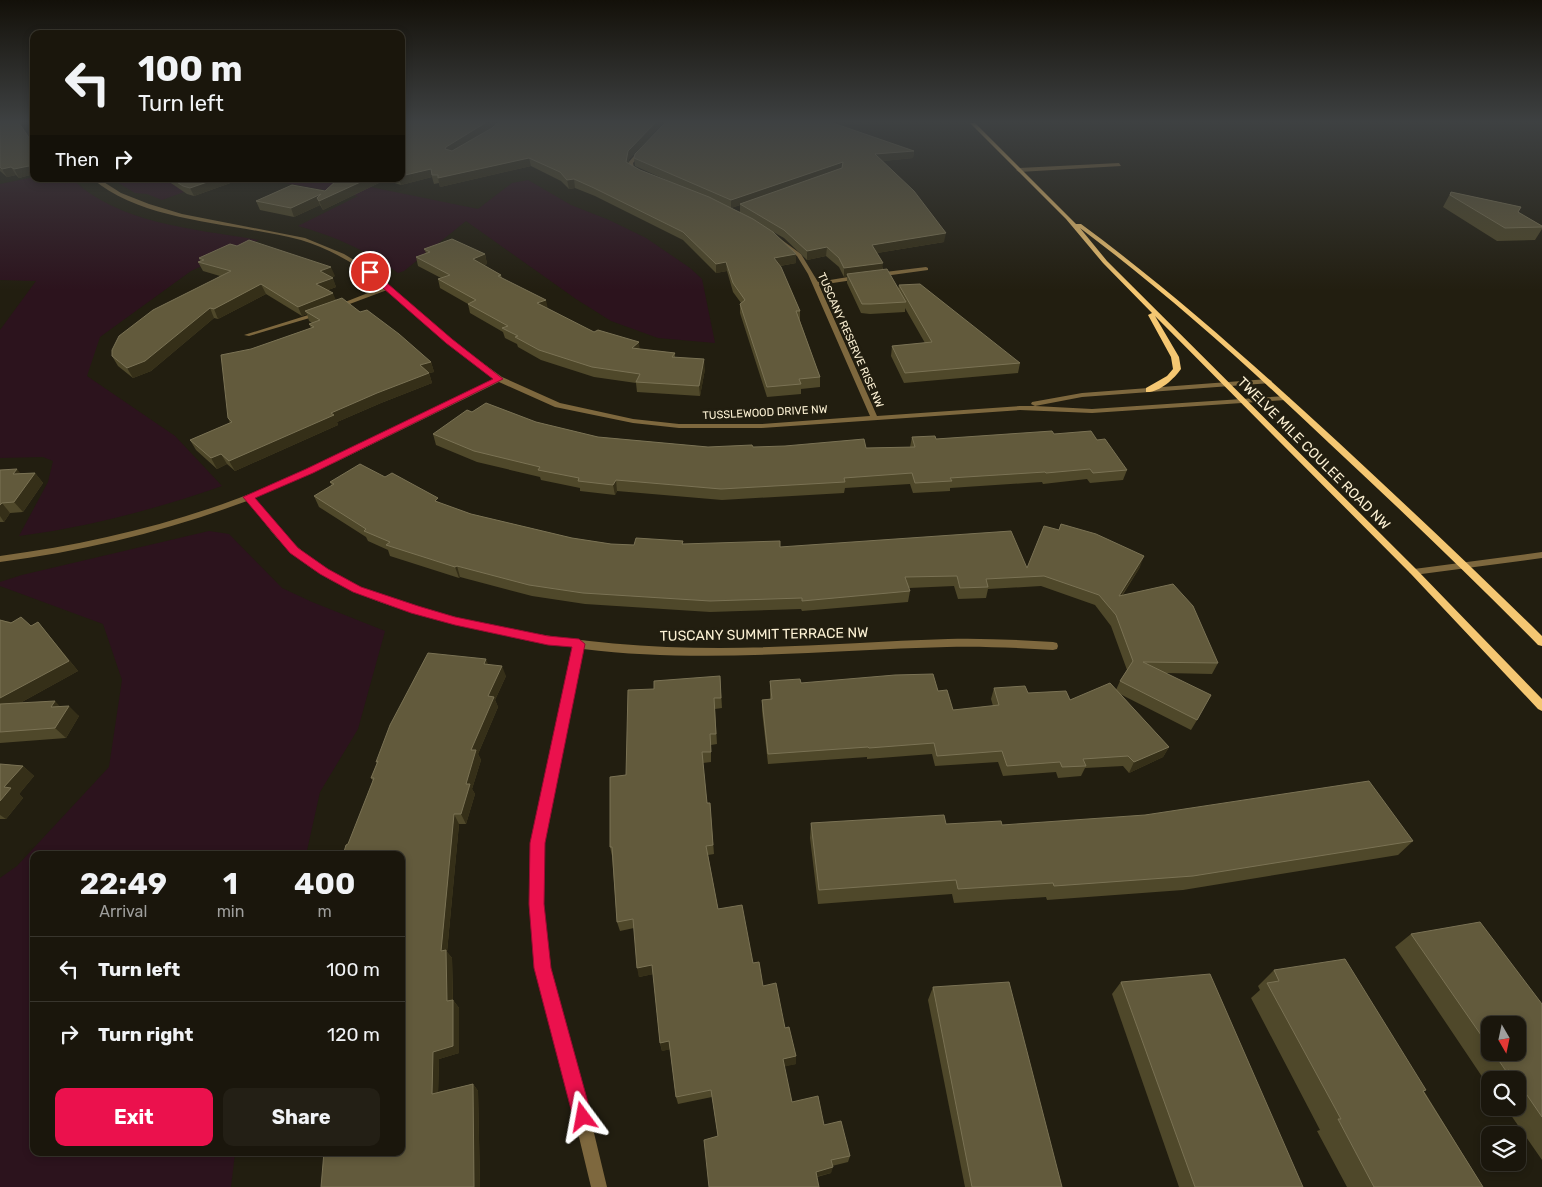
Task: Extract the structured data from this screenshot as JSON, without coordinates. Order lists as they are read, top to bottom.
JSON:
{
  "streets": {
    "street": [
      "TUSCANY RESERVE RISE NW",
      "TUSSLEWOOD DRIVE NW",
      "TWELVE MILE COULEE ROAD NW",
      "TUSCANY SUMMIT TERRACE NW"
    ]
  },
  "crossings": [
    ["TUSCANY RESERVE RISE NW", "TUSSLEWOOD DRIVE NW"],
    ["TUSSLEWOOD DRIVE NW", "TWELVE MILE COULEE ROAD NW"]
  ],
  "north": "bottom",
  "page": {
    "turn": ["100 m", "Turn left"],
    "then": "Then",
    "eta": [
      "22:49",
      "Arrival",
      "1",
      "min",
      "400",
      "m"
    ],
    "list": [
      {
        "name": "Turn left",
        "value": "100 m"
      },
      {
        "name": "Turn right",
        "value": "120 m"
      }
    ],
    "buttons": ["Exit", "Share"]
  }
}
